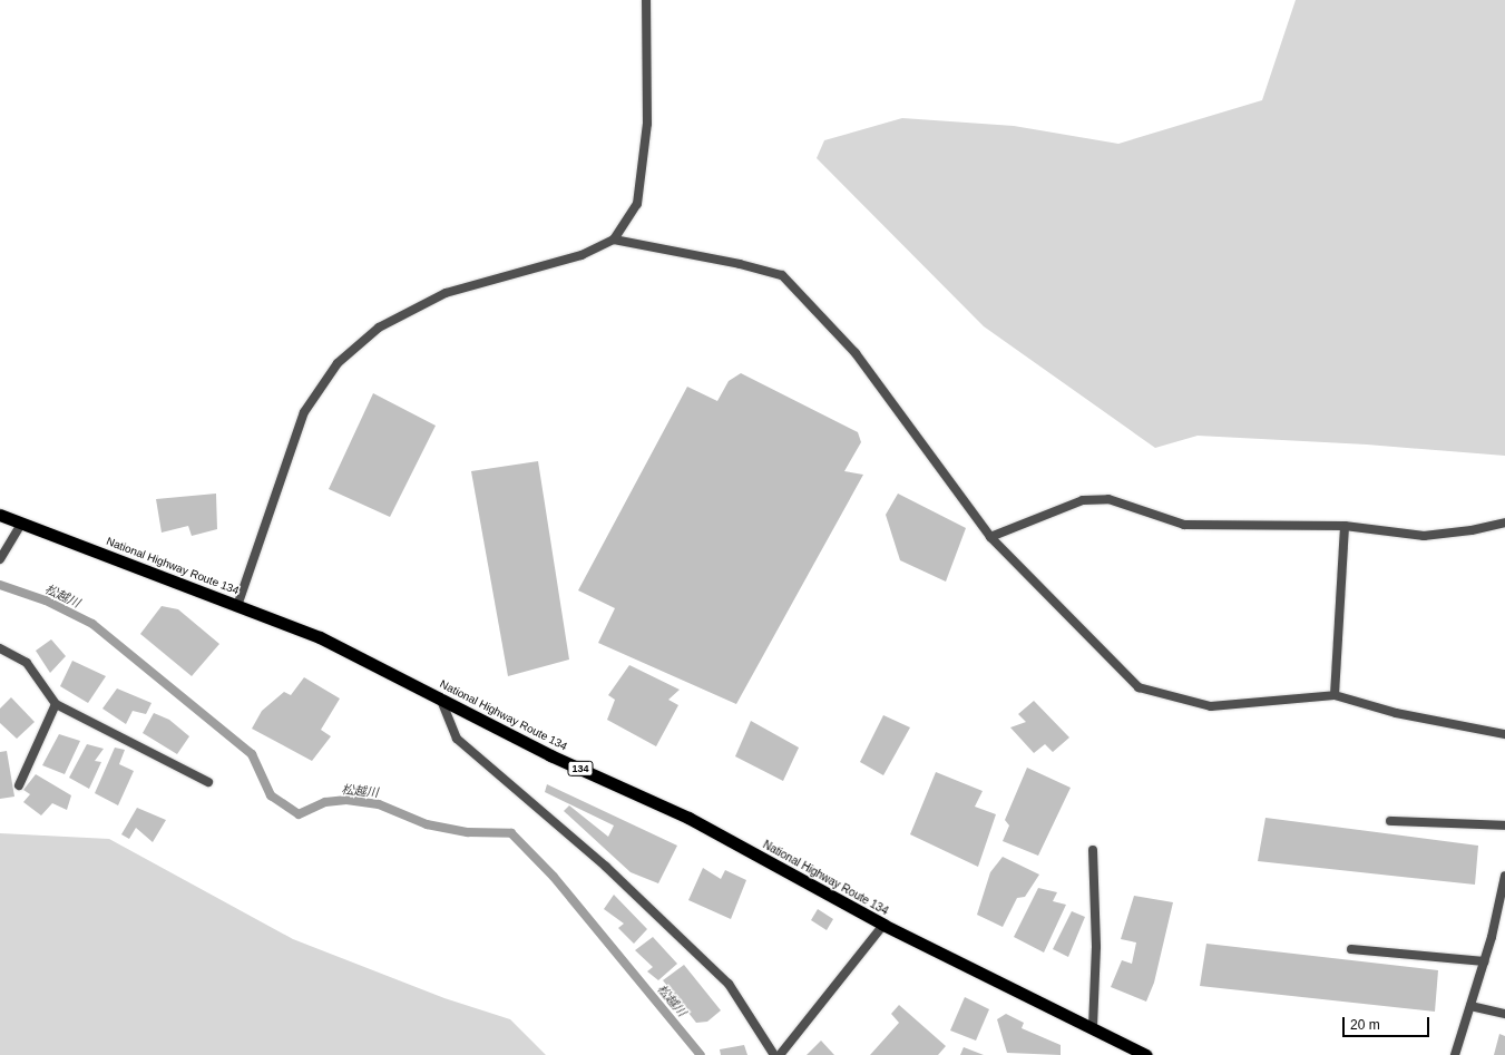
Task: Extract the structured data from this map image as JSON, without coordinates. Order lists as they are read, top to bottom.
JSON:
{
  "streets": {
    "highway": ["National Highway Route 134", "134"]
  },
  "water": ["松越川"],
  "scale_bar": "20 m"
}
